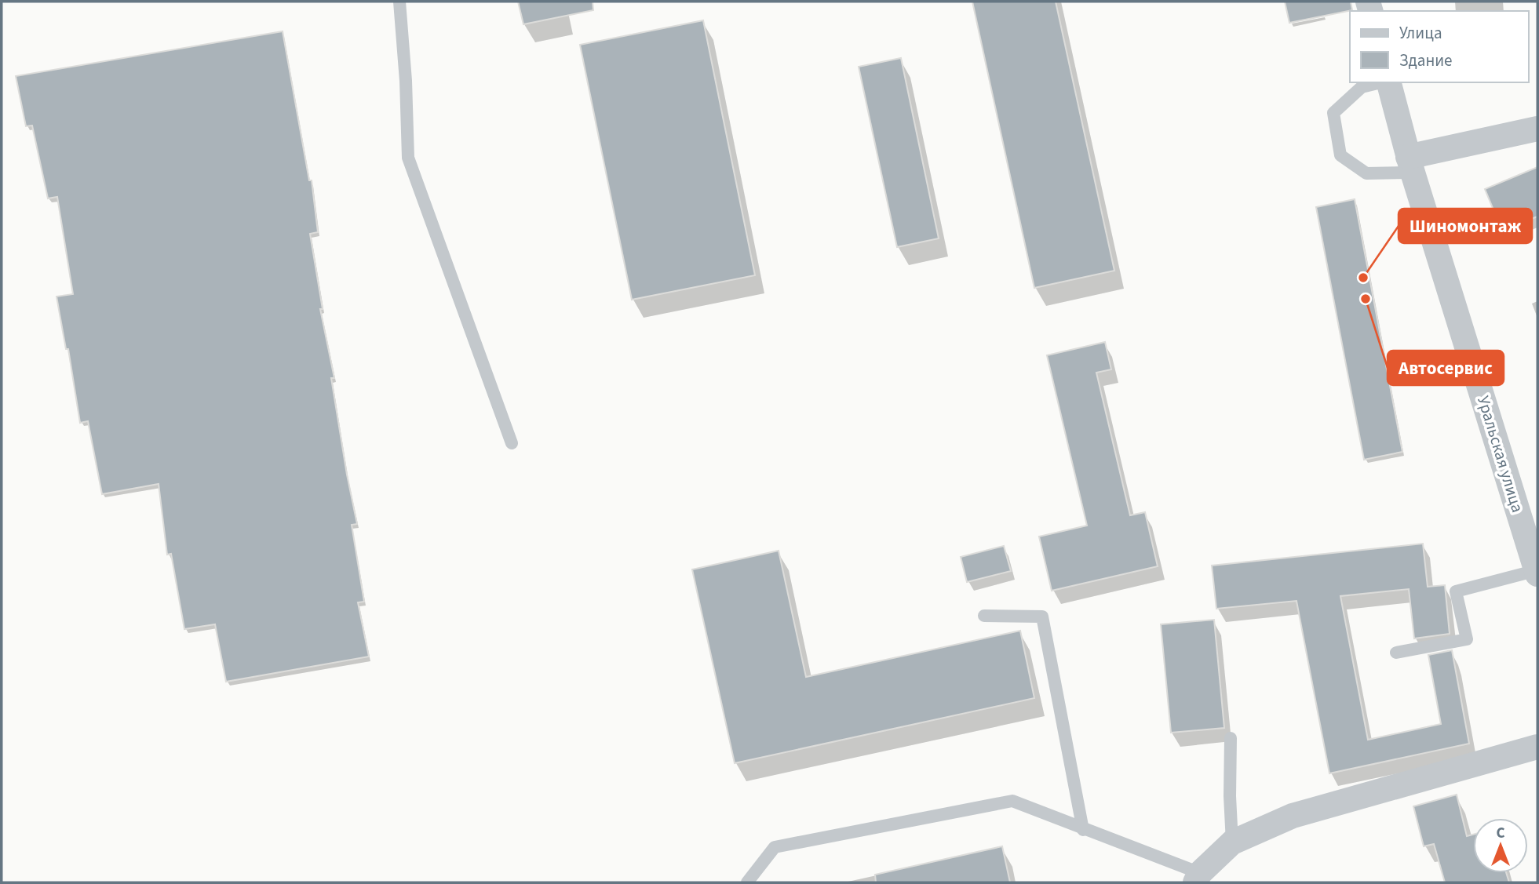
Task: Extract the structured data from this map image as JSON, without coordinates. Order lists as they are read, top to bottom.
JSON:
{
  "streets": {
    "street": ["Уральская улица"]
  },
  "places": ["Шиномонтаж", "Автосервис"],
  "legend": ["Улица", "Здание"],
  "north": "top"
}
